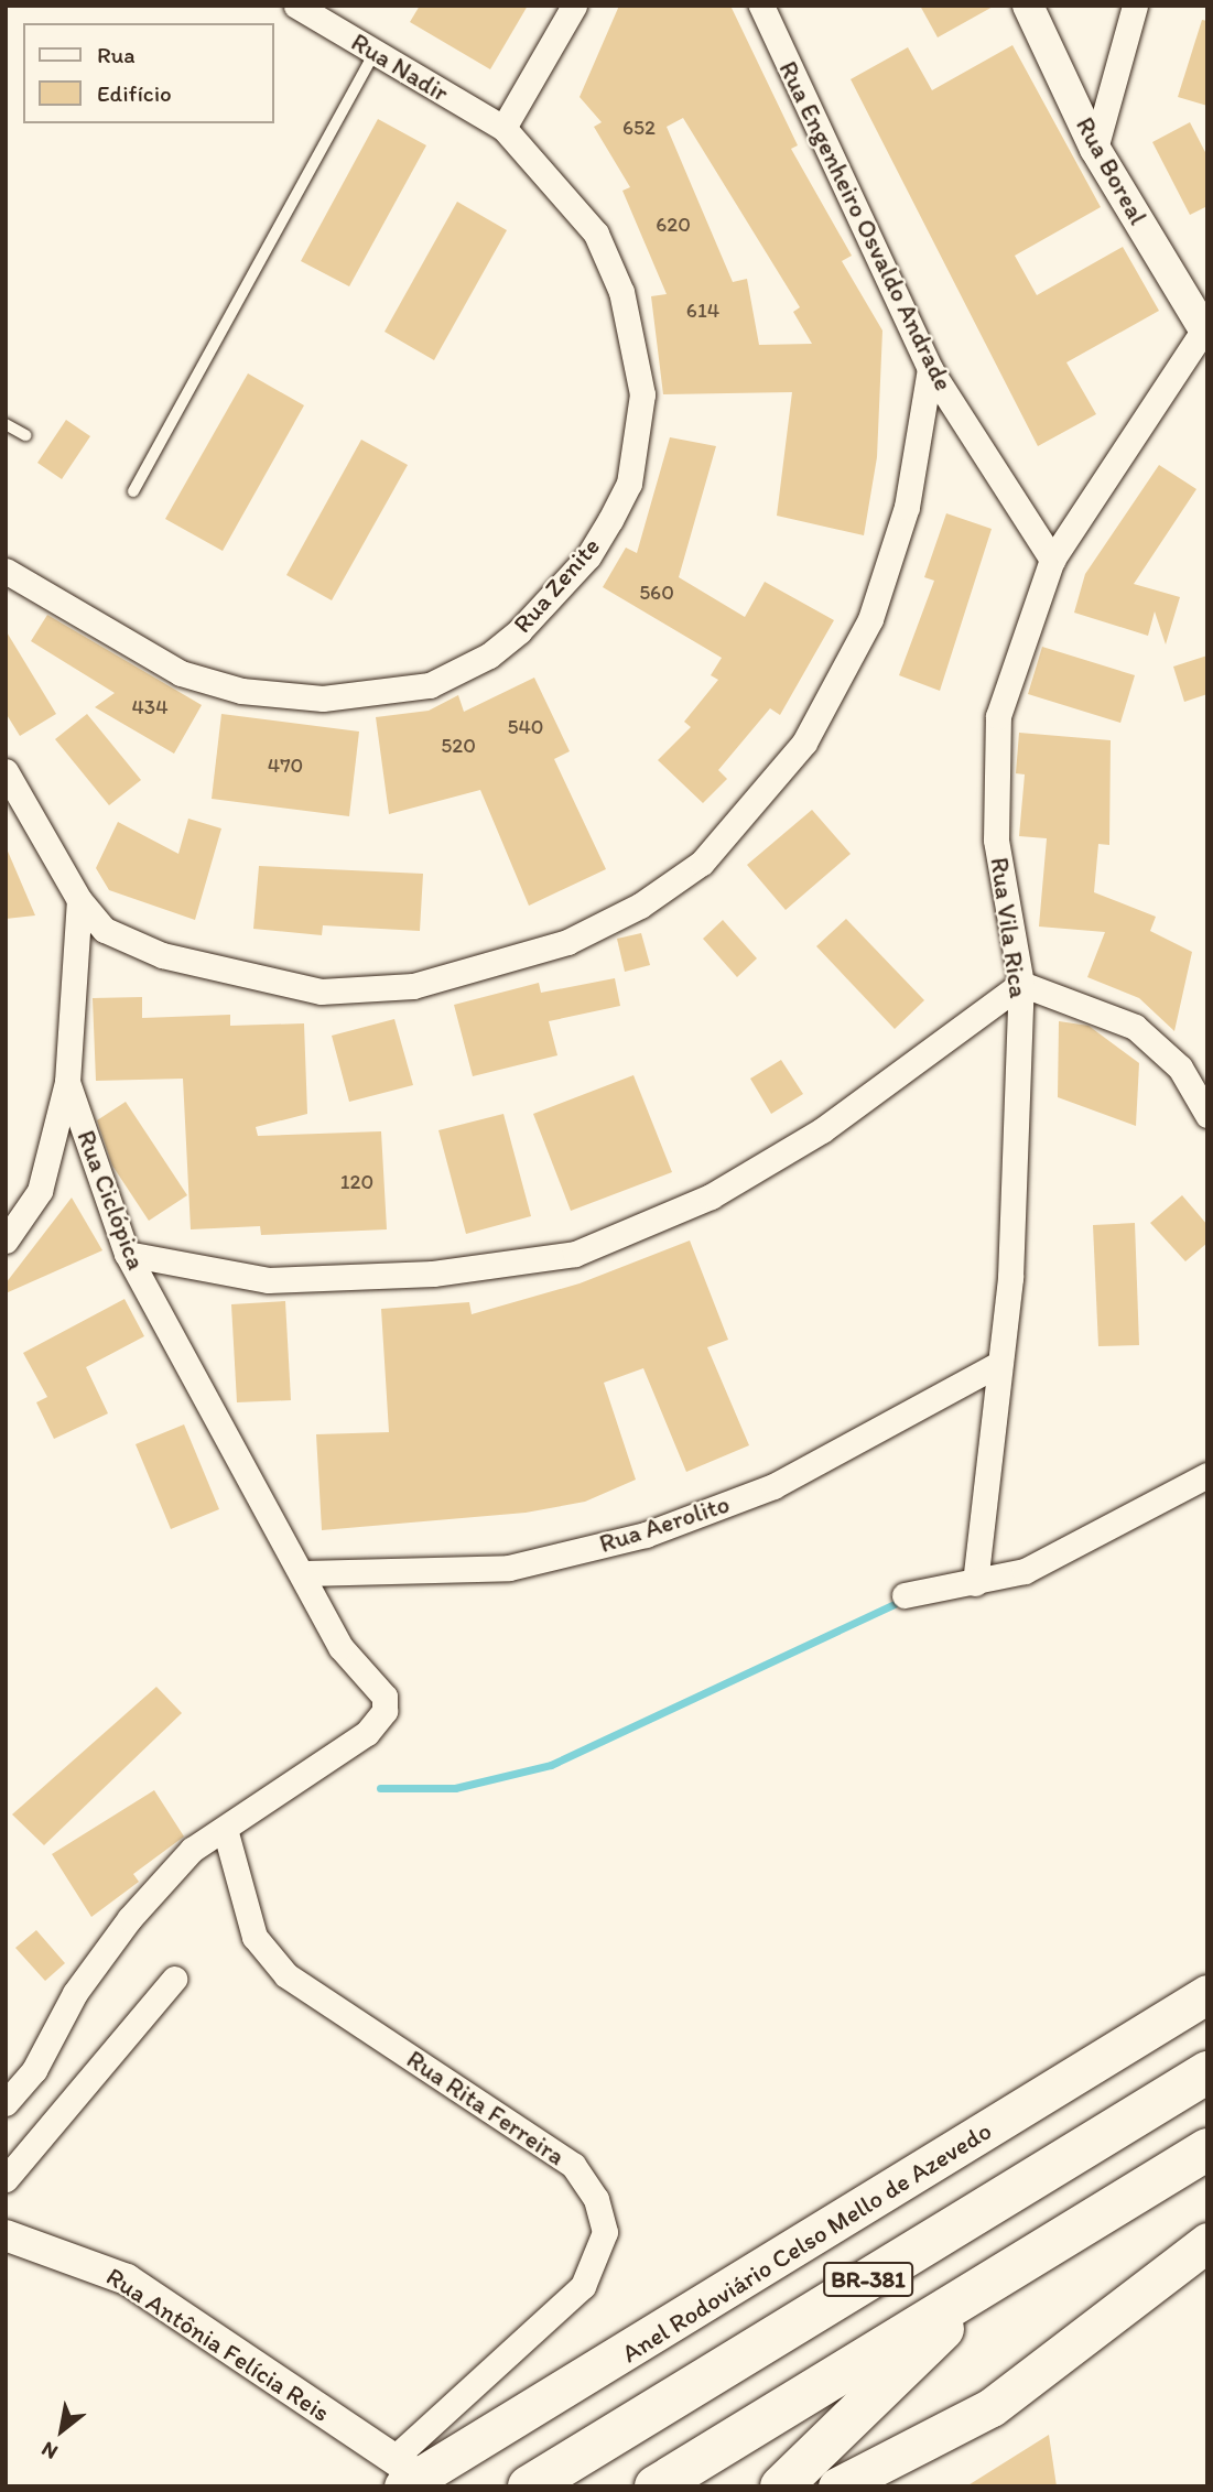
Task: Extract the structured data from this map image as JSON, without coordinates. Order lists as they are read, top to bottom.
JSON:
{
  "streets": {
    "highway": ["BR-381"],
    "main road": ["Anel Rodoviário Celso Mello de Azevedo"],
    "street": [
      "Rua Nadir",
      "Rua Boreal",
      "Rua Engenheiro Osvaldo Andrade",
      "Rua Zenite",
      "Rua Vila Rica",
      "Rua Ciclópica",
      "Rua Aerolito",
      "Rua Rita Ferreira",
      "Rua Antônia Felícia Reis"
    ]
  },
  "crossings": [
    ["Rua Nadir", "Rua Zenite"],
    ["Rua Boreal", "Rua Vila Rica"],
    ["Rua Engenheiro Osvaldo Andrade", "Rua Vila Rica"],
    ["Rua Vila Rica", "Rua Aerolito"],
    ["Rua Ciclópica", "Rua Aerolito"],
    ["Rua Ciclópica", "Rua Rita Ferreira"],
    ["Rua Rita Ferreira", "Anel Rodoviário Celso Mello de Azevedo"],
    ["Rua Rita Ferreira", "Rua Antônia Felícia Reis"],
    ["Anel Rodoviário Celso Mello de Azevedo", "Rua Antônia Felícia Reis"]
  ],
  "house_numbers": [
    "652",
    "620",
    "614",
    "560",
    "434",
    "540",
    "520",
    "470",
    "120"
  ],
  "legend": ["Rua", "Edifício"],
  "north": "bottom left"
}
